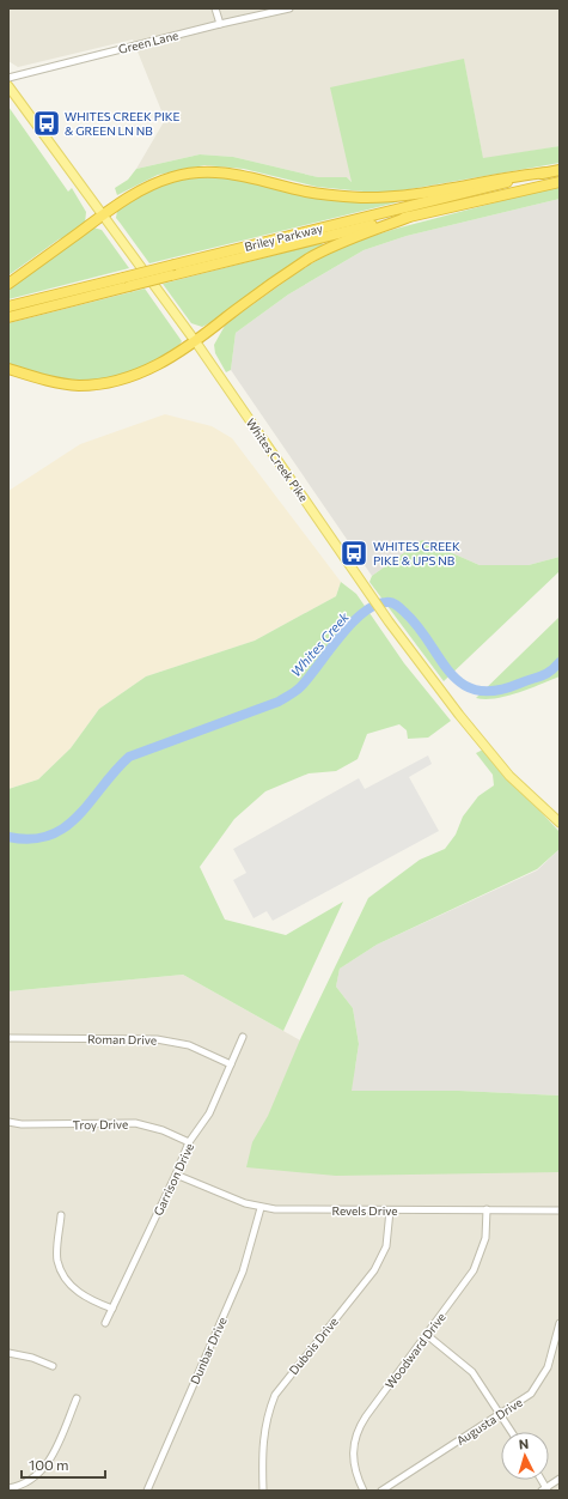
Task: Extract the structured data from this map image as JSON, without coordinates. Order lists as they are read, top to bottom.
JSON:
{
  "streets": {
    "highway": ["Briley Parkway"],
    "main road": ["Whites Creek Pike"],
    "street": [
      "Green Lane",
      "Roman Drive",
      "Troy Drive",
      "Garrison Drive",
      "Revels Drive",
      "Dubois Drive",
      "Dunbar Drive",
      "Woodward Drive",
      "Augusta Drive"
    ]
  },
  "crossings": [
    ["Roman Drive", "Garrison Drive"],
    ["Troy Drive", "Garrison Drive"],
    ["Garrison Drive", "Revels Drive"],
    ["Revels Drive", "Dubois Drive"],
    ["Revels Drive", "Dunbar Drive"],
    ["Revels Drive", "Woodward Drive"]
  ],
  "water": ["Whites Creek"],
  "places": {
    "bus stop": ["WHITES CREEK PIKE & GREEN LN NB", "WHITES CREEK PIKE & UPS NB"]
  },
  "scale_bar": "100 m",
  "north": "top"
}
